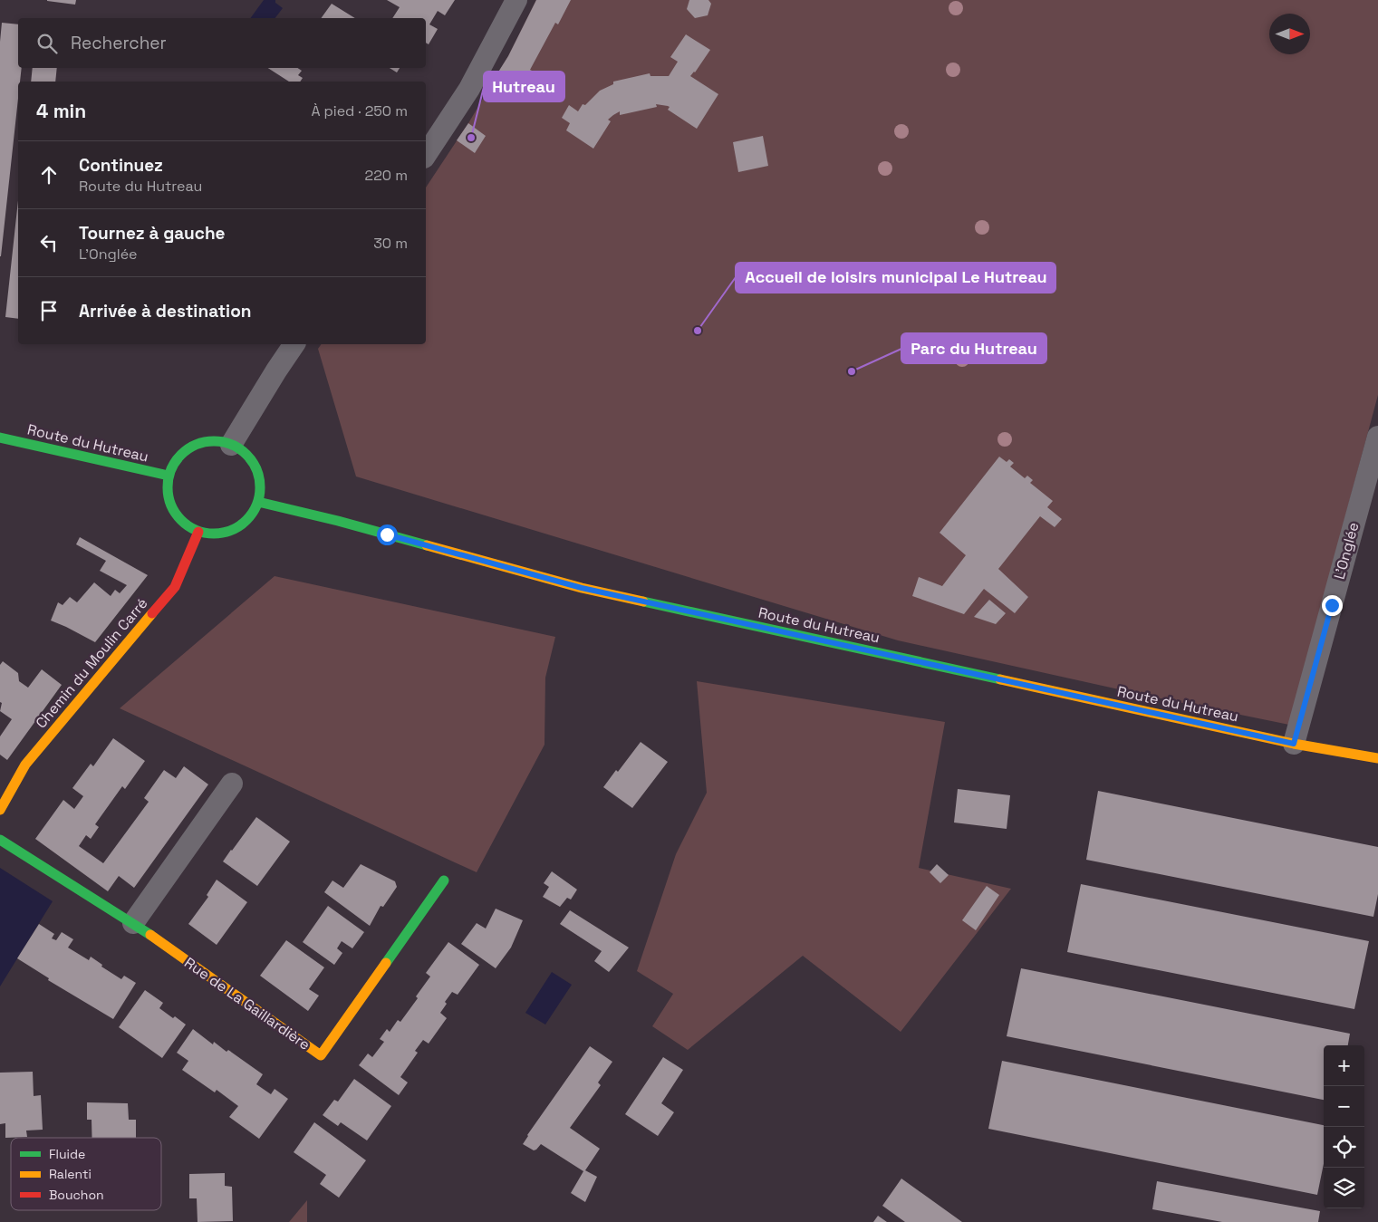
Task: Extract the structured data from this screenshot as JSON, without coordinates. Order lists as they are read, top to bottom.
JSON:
{
  "streets": {
    "street": [
      "Route du Hutreau",
      "L'Onglée",
      "Chemin du Moulin Carré",
      "Rue de La Gaillardière"
    ]
  },
  "crossings": [
    ["Route du Hutreau", "L'Onglée"],
    ["Route du Hutreau", "Chemin du Moulin Carré"]
  ],
  "places": ["Hutreau", "Accueil de loisirs municipal Le Hutreau", "Parc du Hutreau"],
  "legend": ["Fluide", "Ralenti", "Bouchon"],
  "north": "right",
  "page": {
    "search": "Rechercher",
    "heading": ["4 min", "À pied · 250 m"],
    "list": [
      ["Continuez", "Route du Hutreau", "220 m"],
      ["Tournez à gauche", "L'Onglée", "30 m"],
      "Arrivée à destination"
    ],
    "map_buttons": ["+", "−"]
  }
}
